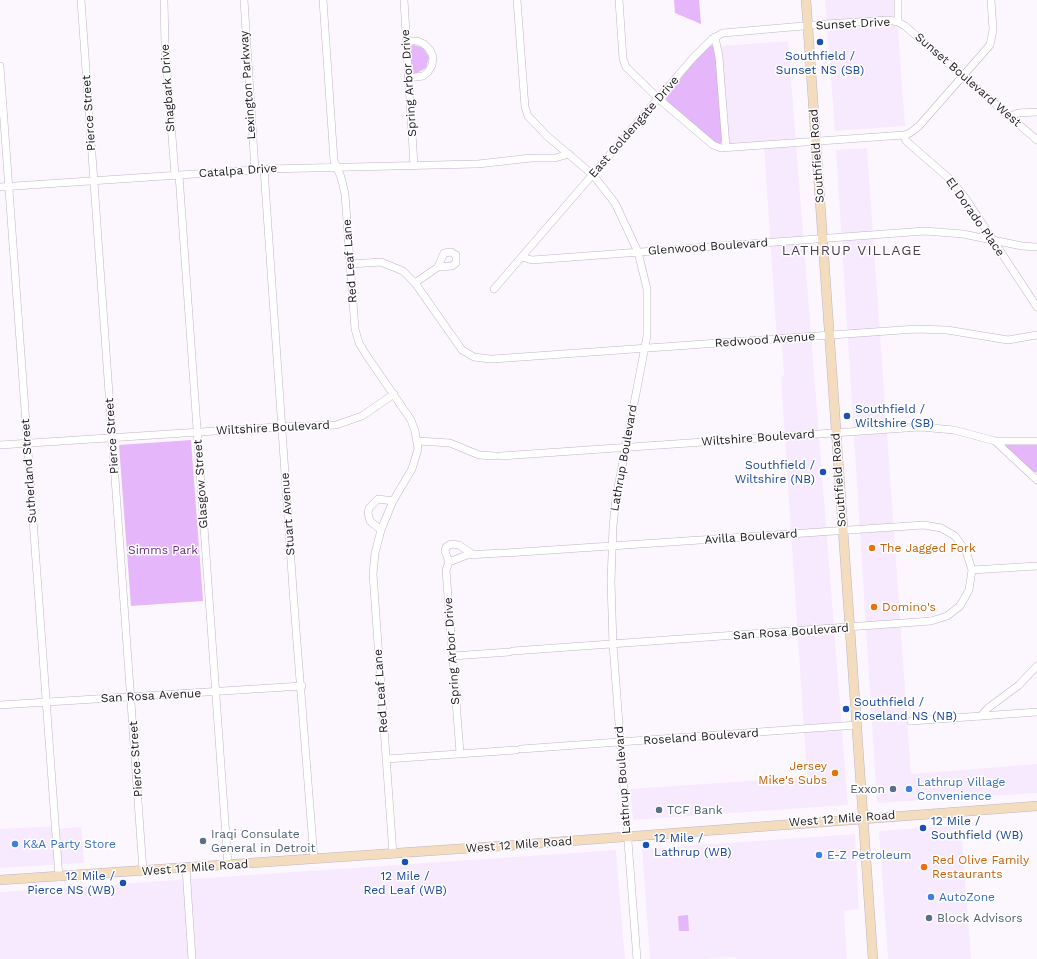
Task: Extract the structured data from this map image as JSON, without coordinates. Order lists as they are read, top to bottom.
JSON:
{
  "streets": {
    "main road": ["Southfield Road", "West 12 Mile Road"],
    "street": [
      "Sunset Drive",
      "Sunset Boulevard West",
      "Spring Arbor Drive",
      "Lexington Parkway",
      "Shagbark Drive",
      "Pierce Street",
      "East Goldengate Drive",
      "Catalpa Drive",
      "El Dorado Place",
      "Glenwood Boulevard",
      "Red Leaf Lane",
      "Redwood Avenue",
      "Wiltshire Boulevard",
      "Lathrup Boulevard",
      "Sutherland Street",
      "Glasgow Street",
      "Stuart Avenue",
      "Avilla Boulevard",
      "San Rosa Boulevard",
      "San Rosa Avenue",
      "Roseland Boulevard"
    ]
  },
  "crossings": [
    ["Sunset Drive", "Sunset Boulevard West"],
    ["Sunset Drive", "East Goldengate Drive"],
    ["Sunset Drive", "Southfield Road"],
    ["Spring Arbor Drive", "Catalpa Drive"],
    ["Spring Arbor Drive", "Avilla Boulevard"],
    ["Spring Arbor Drive", "San Rosa Boulevard"],
    ["Spring Arbor Drive", "Roseland Boulevard"],
    ["Lexington Parkway", "Catalpa Drive"],
    ["Shagbark Drive", "Catalpa Drive"],
    ["Shagbark Drive", "Glasgow Street"],
    ["Pierce Street", "Catalpa Drive"],
    ["Pierce Street", "Wiltshire Boulevard"],
    ["Pierce Street", "San Rosa Avenue"],
    ["Pierce Street", "West 12 Mile Road"],
    ["East Goldengate Drive", "Southfield Road"],
    ["East Goldengate Drive", "Glenwood Boulevard"],
    ["East Goldengate Drive", "Lathrup Boulevard"],
    ["Southfield Road", "Glenwood Boulevard"],
    ["Southfield Road", "Redwood Avenue"],
    ["Southfield Road", "Wiltshire Boulevard"],
    ["Southfield Road", "Avilla Boulevard"],
    ["Southfield Road", "San Rosa Boulevard"],
    ["Southfield Road", "Roseland Boulevard"],
    ["Southfield Road", "West 12 Mile Road"],
    ["Catalpa Drive", "Red Leaf Lane"],
    ["Catalpa Drive", "Lathrup Boulevard"],
    ["Catalpa Drive", "Sutherland Street"],
    ["Catalpa Drive", "Glasgow Street"],
    ["Catalpa Drive", "Stuart Avenue"],
    ["El Dorado Place", "Glenwood Boulevard"],
    ["Glenwood Boulevard", "Lathrup Boulevard"],
    ["Red Leaf Lane", "Redwood Avenue"],
    ["Red Leaf Lane", "Wiltshire Boulevard"],
    ["Red Leaf Lane", "Roseland Boulevard"],
    ["Red Leaf Lane", "West 12 Mile Road"],
    ["Redwood Avenue", "Lathrup Boulevard"],
    ["Wiltshire Boulevard", "Lathrup Boulevard"],
    ["Wiltshire Boulevard", "Sutherland Street"],
    ["Wiltshire Boulevard", "Glasgow Street"],
    ["Wiltshire Boulevard", "Stuart Avenue"],
    ["Lathrup Boulevard", "Avilla Boulevard"],
    ["Lathrup Boulevard", "San Rosa Boulevard"],
    ["Lathrup Boulevard", "Roseland Boulevard"],
    ["Lathrup Boulevard", "West 12 Mile Road"],
    ["Sutherland Street", "San Rosa Avenue"],
    ["Sutherland Street", "West 12 Mile Road"],
    ["Glasgow Street", "San Rosa Avenue"],
    ["Glasgow Street", "West 12 Mile Road"],
    ["Stuart Avenue", "San Rosa Avenue"],
    ["Stuart Avenue", "West 12 Mile Road"],
    ["Avilla Boulevard", "San Rosa Boulevard"]
  ],
  "districts": ["LATHRUP VILLAGE"],
  "parks": ["Simms Park"],
  "places": [
    "Southfield / Sunset NS (SB)",
    "Southfield / Wiltshire (SB)",
    "Southfield / Wiltshire (NB)",
    "The Jagged Fork",
    "Domino's",
    "Southfield / Roseland NS (NB)",
    "Jersey Mike's Subs",
    "Exxon",
    "Lathrup Village Convenience",
    "TCF Bank",
    "12 Mile / Southfield (WB)",
    "Iraqi Consulate General in Detroit",
    "K&A Party Store",
    "12 Mile / Lathrup (WB)",
    "E-Z Petroleum",
    "12 Mile / Red Leaf (WB)",
    "Red Olive Family Restaurants",
    "12 Mile / Pierce NS (WB)",
    "AutoZone",
    "Block Advisors"
  ]
}
